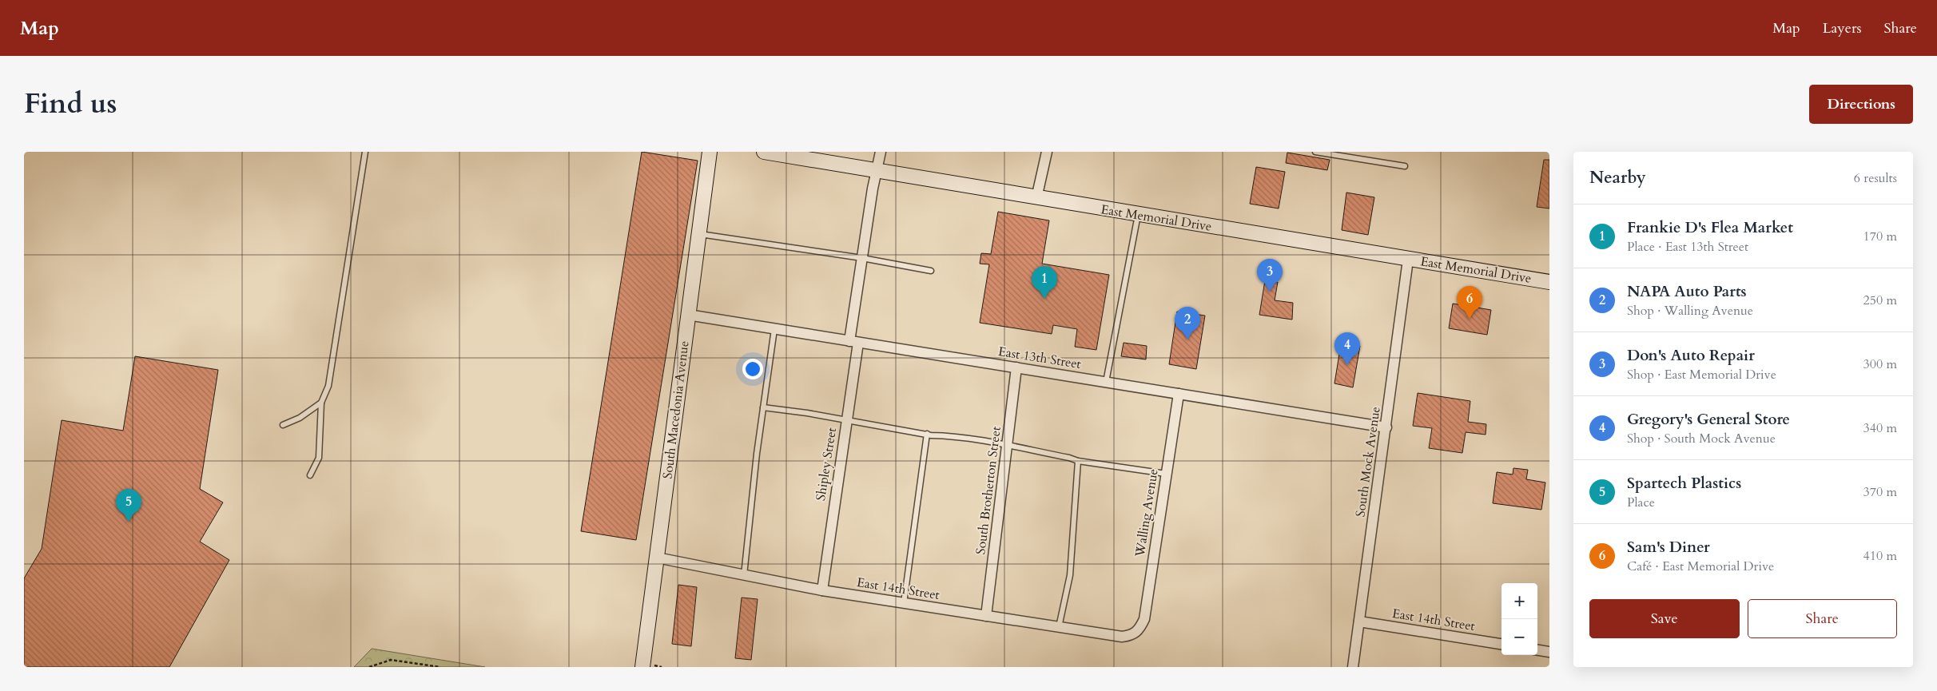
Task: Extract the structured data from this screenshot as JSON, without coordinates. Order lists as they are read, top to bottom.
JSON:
{
  "streets": {
    "main road": ["East Memorial Drive", "South Macedonia Avenue"],
    "street": [
      "East 13th Street",
      "South Mock Avenue",
      "Shipley Street",
      "South Brotherton Street",
      "Walling Avenue",
      "East 14th Street"
    ]
  },
  "crossings": [
    ["East Memorial Drive", "South Mock Avenue"],
    ["East Memorial Drive", "Shipley Street"],
    ["East 13th Street", "South Macedonia Avenue"],
    ["East 13th Street", "South Mock Avenue"],
    ["East 13th Street", "Shipley Street"],
    ["East 13th Street", "South Brotherton Street"],
    ["East 13th Street", "Walling Avenue"],
    ["South Macedonia Avenue", "East 14th Street"],
    ["South Mock Avenue", "East 14th Street"],
    ["Shipley Street", "East 14th Street"],
    ["South Brotherton Street", "East 14th Street"],
    ["Walling Avenue", "East 14th Street"]
  ],
  "page": {
    "header": "Map",
    "nav": ["Map", "Layers", "Share"],
    "title": "Find us",
    "buttons": [
      "Directions",
      ["Save", "Share"]
    ],
    "heading": ["Nearby", "6 results"],
    "list": [
      {
        "mark": "1",
        "name": "Frankie D's Flea Market",
        "note": "Place · East 13th Street",
        "value": "170 m"
      },
      {
        "mark": "2",
        "name": "NAPA Auto Parts",
        "note": "Shop · Walling Avenue",
        "value": "250 m"
      },
      {
        "mark": "3",
        "name": "Don's Auto Repair",
        "note": "Shop · East Memorial Drive",
        "value": "300 m"
      },
      {
        "mark": "4",
        "name": "Gregory's General Store",
        "note": "Shop · South Mock Avenue",
        "value": "340 m"
      },
      {
        "mark": "5",
        "name": "Spartech Plastics",
        "note": "Place",
        "value": "370 m"
      },
      {
        "mark": "6",
        "name": "Sam's Diner",
        "note": "Café · East Memorial Drive",
        "value": "410 m"
      }
    ],
    "pins": [
      "3",
      "1",
      "6",
      "2",
      "4",
      "5"
    ],
    "map_buttons": ["+", "−"]
  }
}
